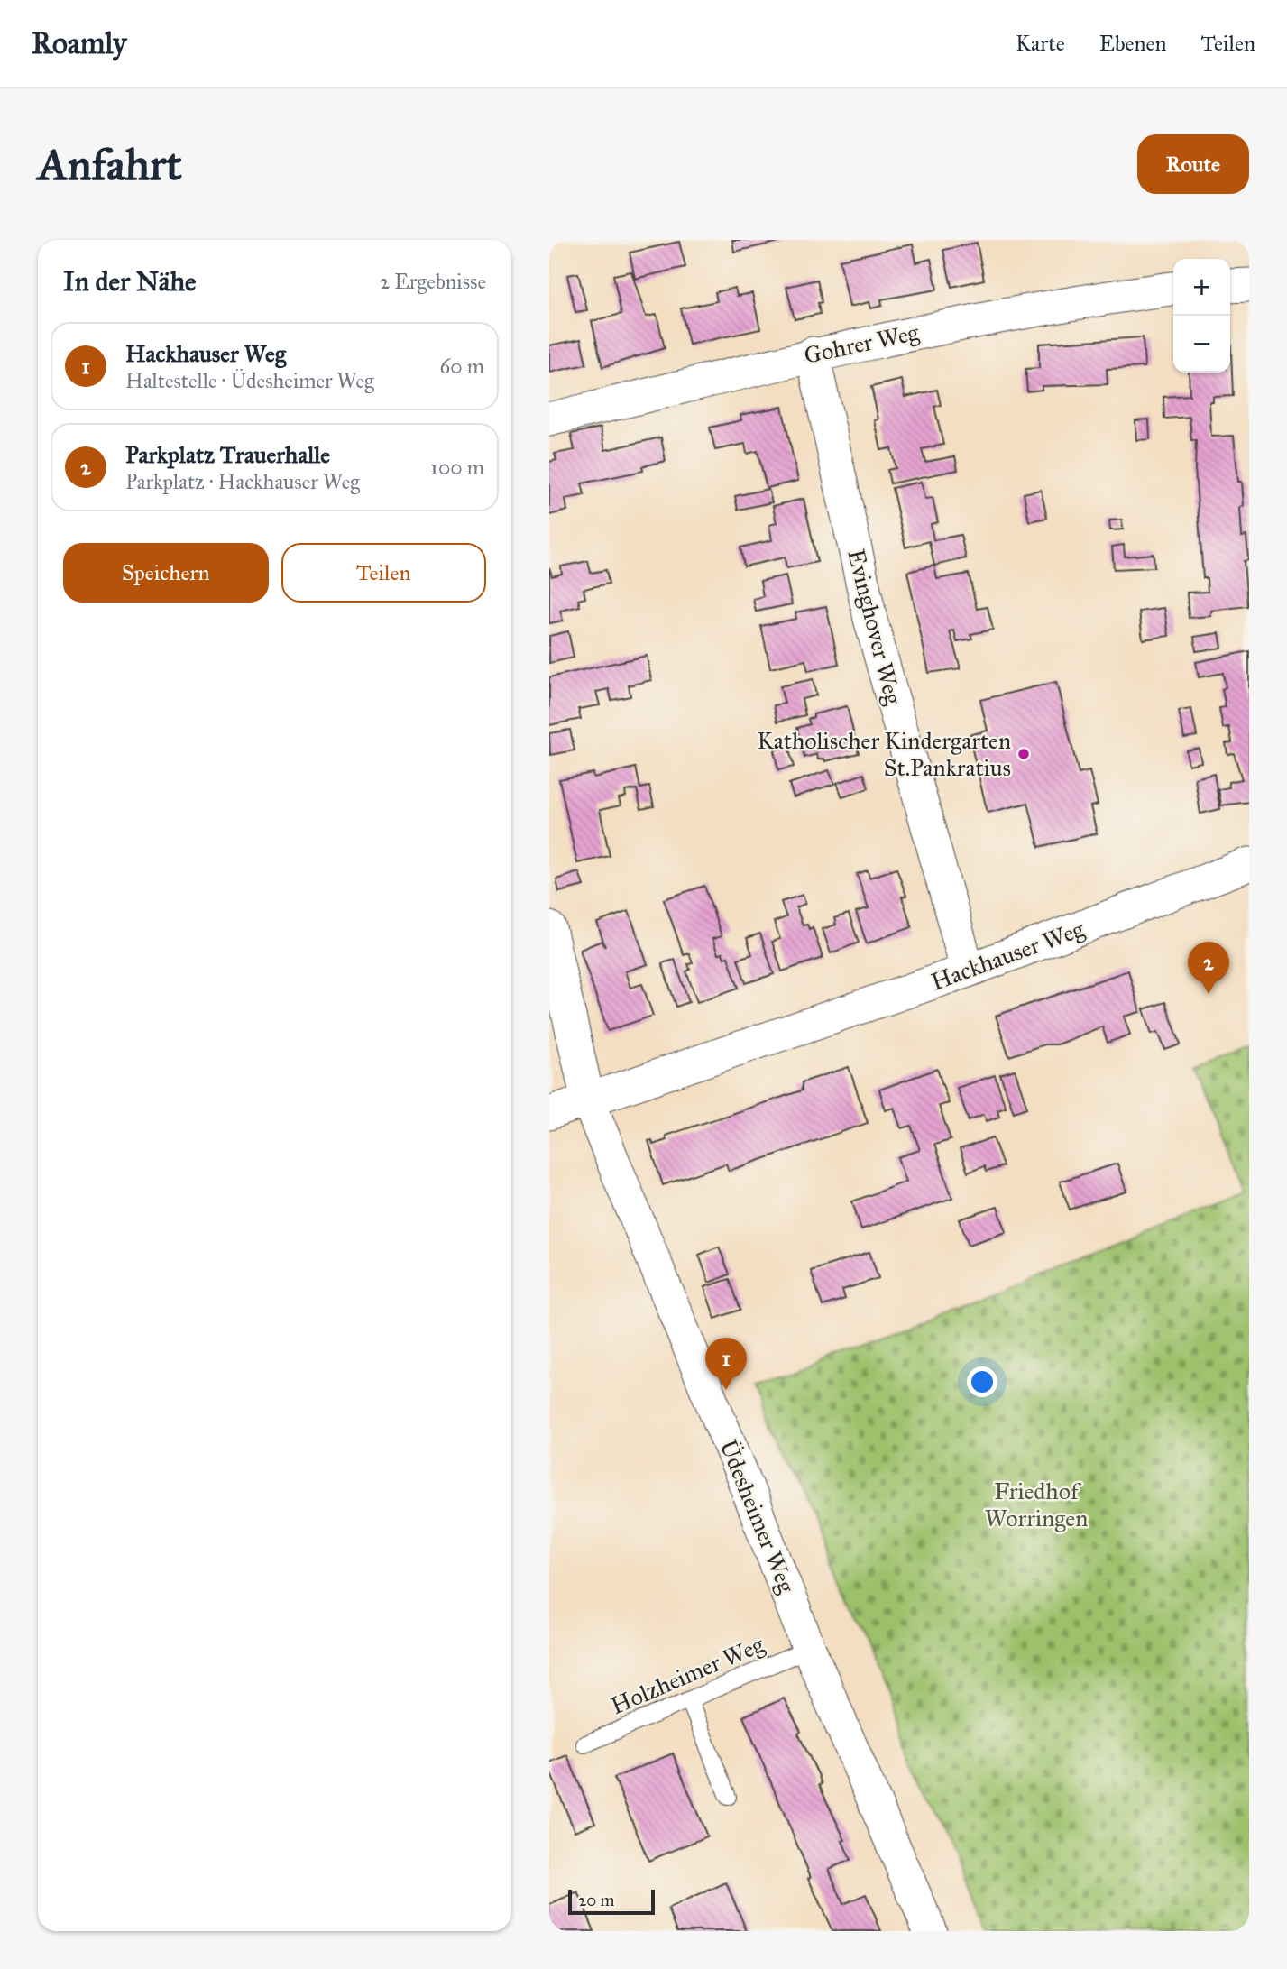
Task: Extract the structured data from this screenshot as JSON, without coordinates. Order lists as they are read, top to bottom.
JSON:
{
  "streets": {
    "street": [
      "Gohrer Weg",
      "Evinghover Weg",
      "Hackhauser Weg",
      "Üdesheimer Weg"
    ],
    "lane": ["Holzheimer Weg"]
  },
  "crossings": [
    ["Gohrer Weg", "Evinghover Weg"],
    ["Evinghover Weg", "Hackhauser Weg"],
    ["Hackhauser Weg", "Üdesheimer Weg"],
    ["Üdesheimer Weg", "Holzheimer Weg"]
  ],
  "parks": ["Friedhof Worringen"],
  "places": ["Katholischer Kindergarten St.Pankratius"],
  "scale_bar": "20 m",
  "page": {
    "header": "Roamly",
    "nav": ["Karte", "Ebenen", "Teilen"],
    "buttons": [
      "Route",
      ["Speichern", "Teilen"]
    ],
    "title": "Anfahrt",
    "heading": ["In der Nähe", "2 Ergebnisse"],
    "map_buttons": ["+", "−"],
    "list": [
      {
        "mark": "1",
        "name": "Hackhauser Weg",
        "note": "Haltestelle · Üdesheimer Weg",
        "value": "60 m"
      },
      {
        "mark": "2",
        "name": "Parkplatz Trauerhalle",
        "note": "Parkplatz · Hackhauser Weg",
        "value": "100 m"
      }
    ],
    "pins": ["2", "1"],
    "scale": "20 m"
  }
}
